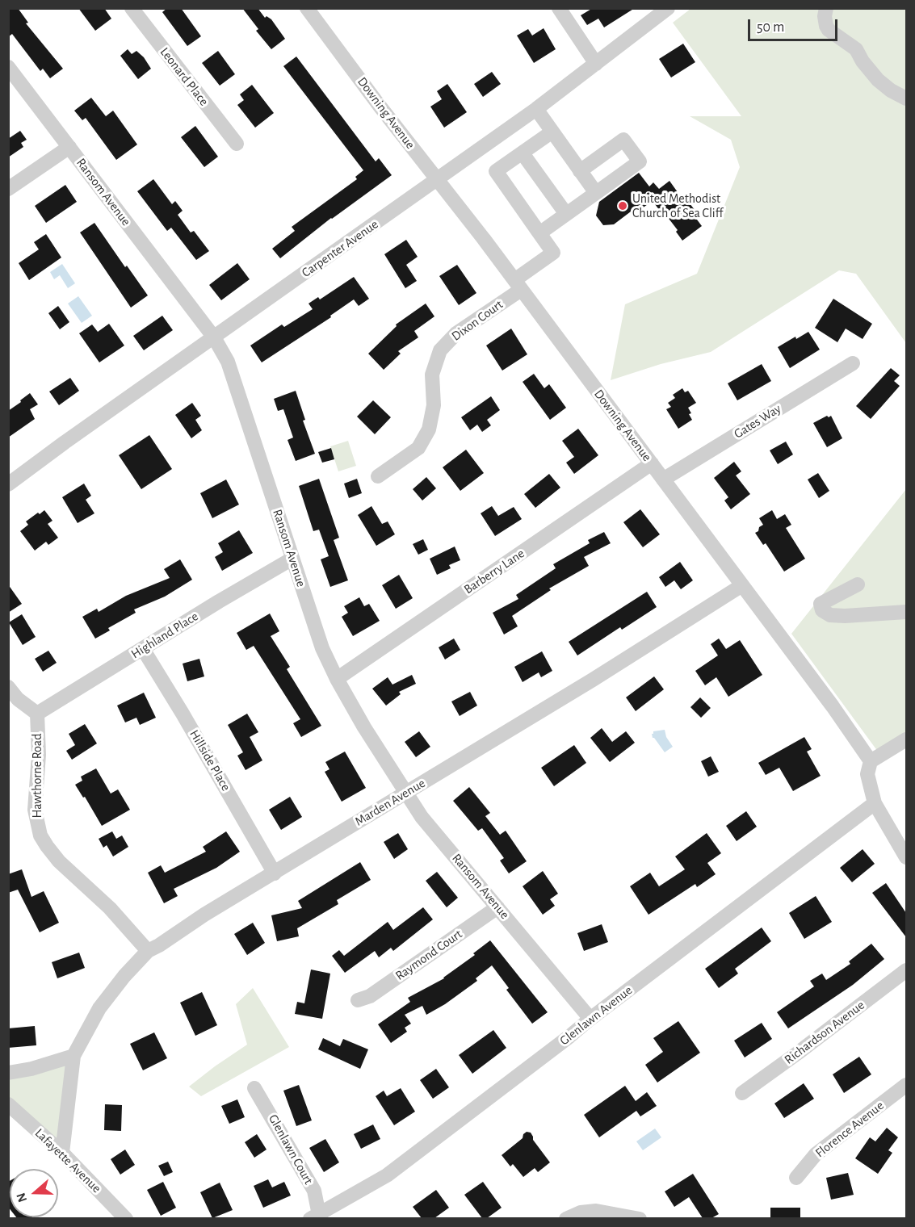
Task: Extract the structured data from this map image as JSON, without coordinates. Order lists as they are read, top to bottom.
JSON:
{
  "streets": {
    "street": [
      "Leonard Place",
      "Downing Avenue",
      "Ransom Avenue",
      "Carpenter Avenue",
      "Dixon Court",
      "Gates Way",
      "Barberry Lane",
      "Highland Place",
      "Hillside Place",
      "Hawthorne Road",
      "Marden Avenue",
      "Raymond Court",
      "Glenlawn Avenue",
      "Richardson Avenue",
      "Florence Avenue",
      "Glenlawn Court",
      "Lafayette Avenue"
    ]
  },
  "crossings": [
    ["Downing Avenue", "Carpenter Avenue"],
    ["Downing Avenue", "Dixon Court"],
    ["Downing Avenue", "Gates Way"],
    ["Downing Avenue", "Barberry Lane"],
    ["Downing Avenue", "Marden Avenue"],
    ["Ransom Avenue", "Carpenter Avenue"],
    ["Ransom Avenue", "Barberry Lane"],
    ["Ransom Avenue", "Highland Place"],
    ["Ransom Avenue", "Marden Avenue"],
    ["Ransom Avenue", "Raymond Court"],
    ["Ransom Avenue", "Glenlawn Avenue"],
    ["Highland Place", "Hillside Place"],
    ["Highland Place", "Hawthorne Road"],
    ["Hillside Place", "Marden Avenue"],
    ["Hawthorne Road", "Marden Avenue"],
    ["Marden Avenue", "Lafayette Avenue"],
    ["Glenlawn Avenue", "Glenlawn Court"]
  ],
  "places": ["United Methodist Church of Sea Cliff"],
  "scale_bar": "50 m",
  "north": "left"
}
